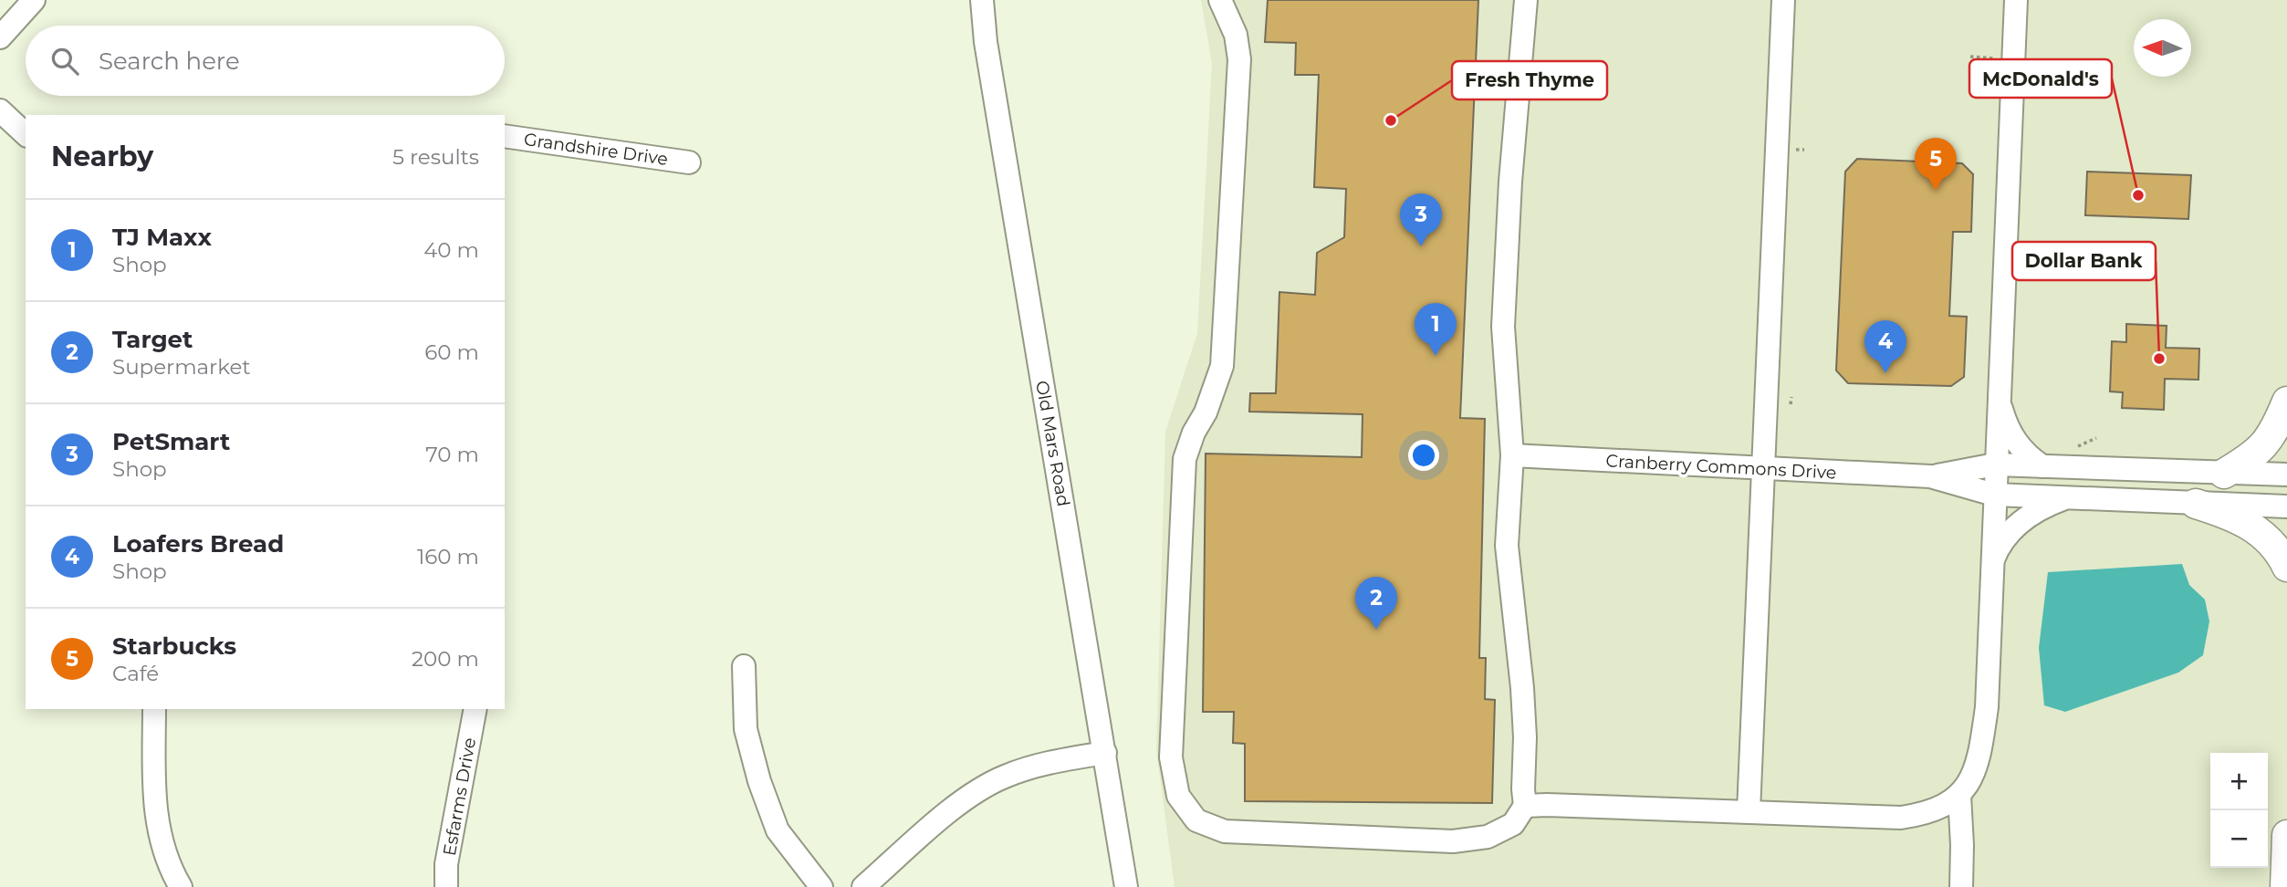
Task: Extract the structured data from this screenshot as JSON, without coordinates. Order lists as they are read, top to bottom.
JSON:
{
  "streets": {
    "street": [
      "Grandshire Drive",
      "Old Mars Road",
      "Cranberry Commons Drive",
      "Esfarms Drive"
    ]
  },
  "places": ["Fresh Thyme", "McDonald's", "Dollar Bank"],
  "north": "left",
  "page": {
    "search": "Search here",
    "heading": ["Nearby", "5 results"],
    "pins": [
      "5",
      "3",
      "1",
      "4",
      "2"
    ],
    "list": [
      {
        "mark": "1",
        "name": "TJ Maxx",
        "note": "Shop",
        "value": "40 m"
      },
      {
        "mark": "2",
        "name": "Target",
        "note": "Supermarket",
        "value": "60 m"
      },
      {
        "mark": "3",
        "name": "PetSmart",
        "note": "Shop",
        "value": "70 m"
      },
      {
        "mark": "4",
        "name": "Loafers Bread",
        "note": "Shop",
        "value": "160 m"
      },
      {
        "mark": "5",
        "name": "Starbucks",
        "note": "Café",
        "value": "200 m"
      }
    ],
    "map_buttons": ["+", "−"]
  }
}
